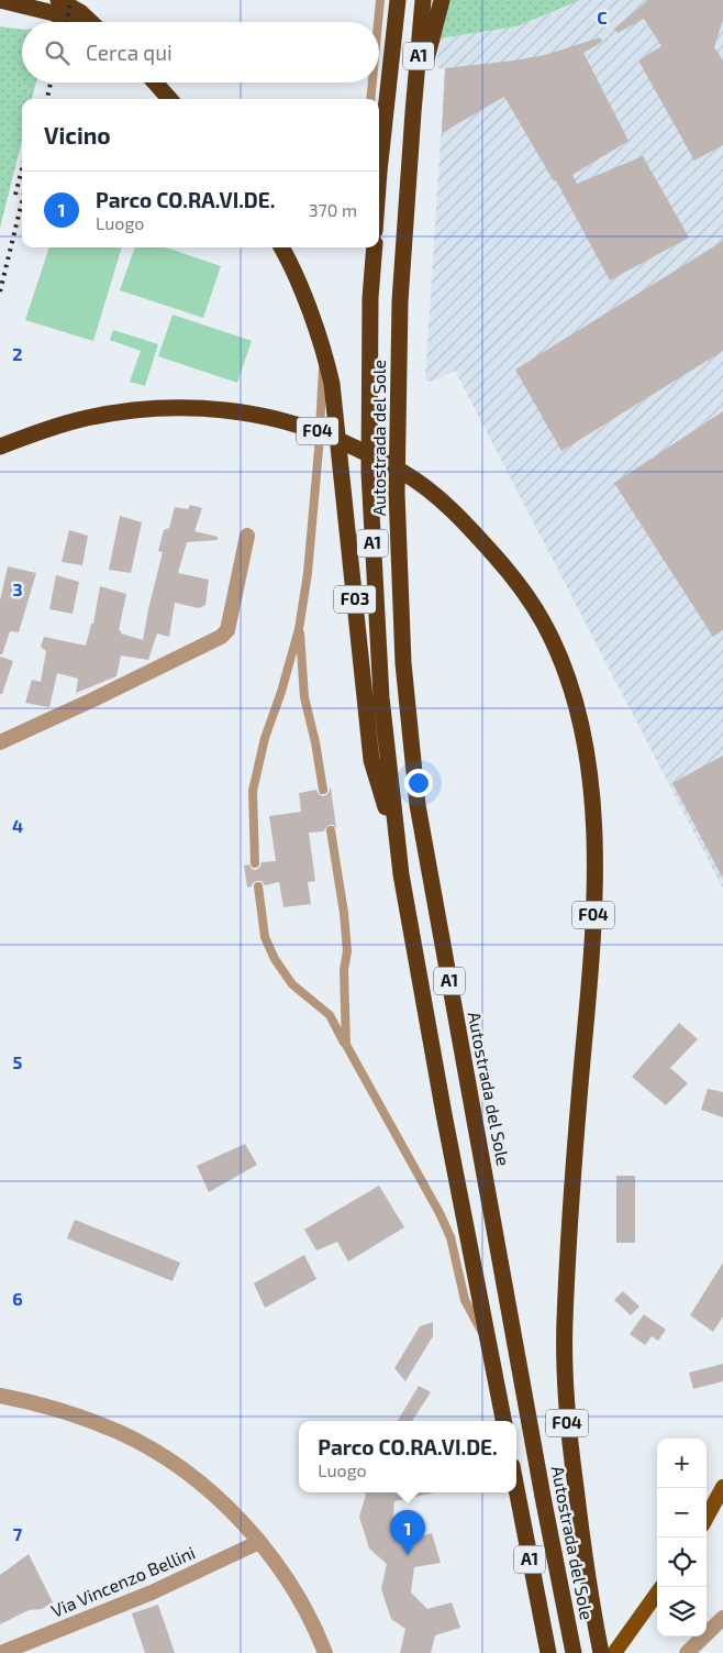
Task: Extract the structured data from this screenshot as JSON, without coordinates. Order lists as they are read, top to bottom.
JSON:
{
  "streets": {
    "highway": [
      "A1",
      "F04",
      "Autostrada del Sole",
      "F03"
    ],
    "street": ["Via Vincenzo Bellini"]
  },
  "crossings": [
    ["Autostrada del Sole", "F03"]
  ],
  "page": {
    "search": "Cerca qui",
    "heading": "Vicino",
    "list": [
      {
        "mark": "1",
        "name": "Parco CO.RA.VI.DE.",
        "note": "Luogo",
        "value": "370 m"
      }
    ],
    "popup": ["Parco CO.RA.VI.DE.", "Luogo"],
    "map_buttons": ["+", "−"],
    "pins": "1"
  },
  "grid": {
    "columns": ["C"],
    "rows": [
      "2",
      "3",
      "4",
      "5",
      "6",
      "7"
    ]
  }
}
